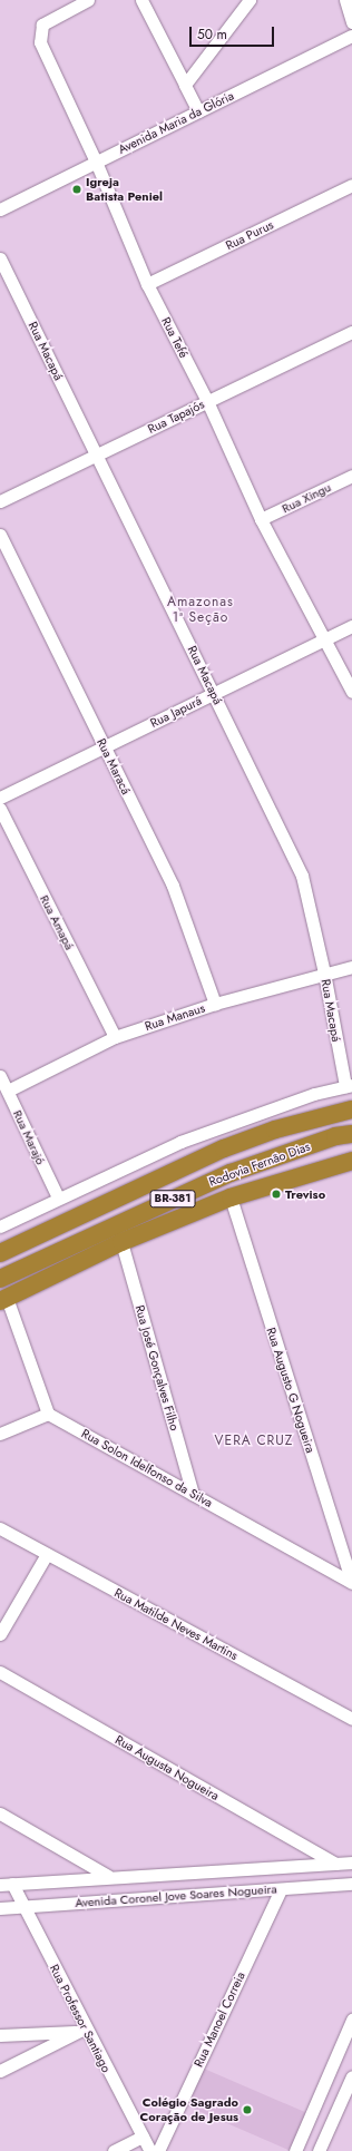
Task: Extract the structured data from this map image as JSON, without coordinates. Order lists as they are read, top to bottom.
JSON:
{
  "streets": {
    "highway": ["Rodovia Fernão Dias", "BR-381"],
    "street": [
      "Avenida Maria da Glória",
      "Rua Purus",
      "Rua Tefé",
      "Rua Macapá",
      "Rua Tapajós",
      "Rua Xingu",
      "Rua Japurá",
      "Rua Maracá",
      "Rua Amapá",
      "Rua Manaus",
      "Rua Marajó",
      "Rua José Gonçalves Filho",
      "Rua Augusto G Nogueira",
      "Rua Solon Idelfonso da Silva",
      "Rua Matilde Neves Martins",
      "Rua Augusta Nogueira",
      "Avenida Coronel Jove Soares Nogueira",
      "Rua Professor Santiago",
      "Rua Manoel Correia"
    ]
  },
  "crossings": [
    ["Avenida Maria da Glória", "Rua Tefé"],
    ["Rua Purus", "Rua Tefé"],
    ["Rua Tefé", "Rua Tapajós"],
    ["Rua Tefé", "Rua Xingu"],
    ["Rua Tefé", "Rua Japurá"],
    ["Rua Macapá", "Rua Tapajós"],
    ["Rua Macapá", "Rua Japurá"],
    ["Rua Macapá", "Rua Manaus"],
    ["Rua Japurá", "Rua Maracá"],
    ["Rua Maracá", "Rua Manaus"],
    ["Rua Amapá", "Rua Manaus"],
    ["Rua Manaus", "Rua Marajó"],
    ["BR-381", "Rua José Gonçalves Filho"],
    ["BR-381", "Rua Augusto G Nogueira"],
    ["Rua José Gonçalves Filho", "Rua Solon Idelfonso da Silva"],
    ["Rua Augusto G Nogueira", "Rua Solon Idelfonso da Silva"],
    ["Rua Augusta Nogueira", "Avenida Coronel Jove Soares Nogueira"],
    ["Avenida Coronel Jove Soares Nogueira", "Rua Professor Santiago"],
    ["Avenida Coronel Jove Soares Nogueira", "Rua Manoel Correia"]
  ],
  "districts": ["Amazonas 1ª Seção", "VERA CRUZ"],
  "places": ["Igreja Batista Peniel", "Treviso", "Colégio Sagrado Coração de Jesus"],
  "scale_bar": "50 m"
}
